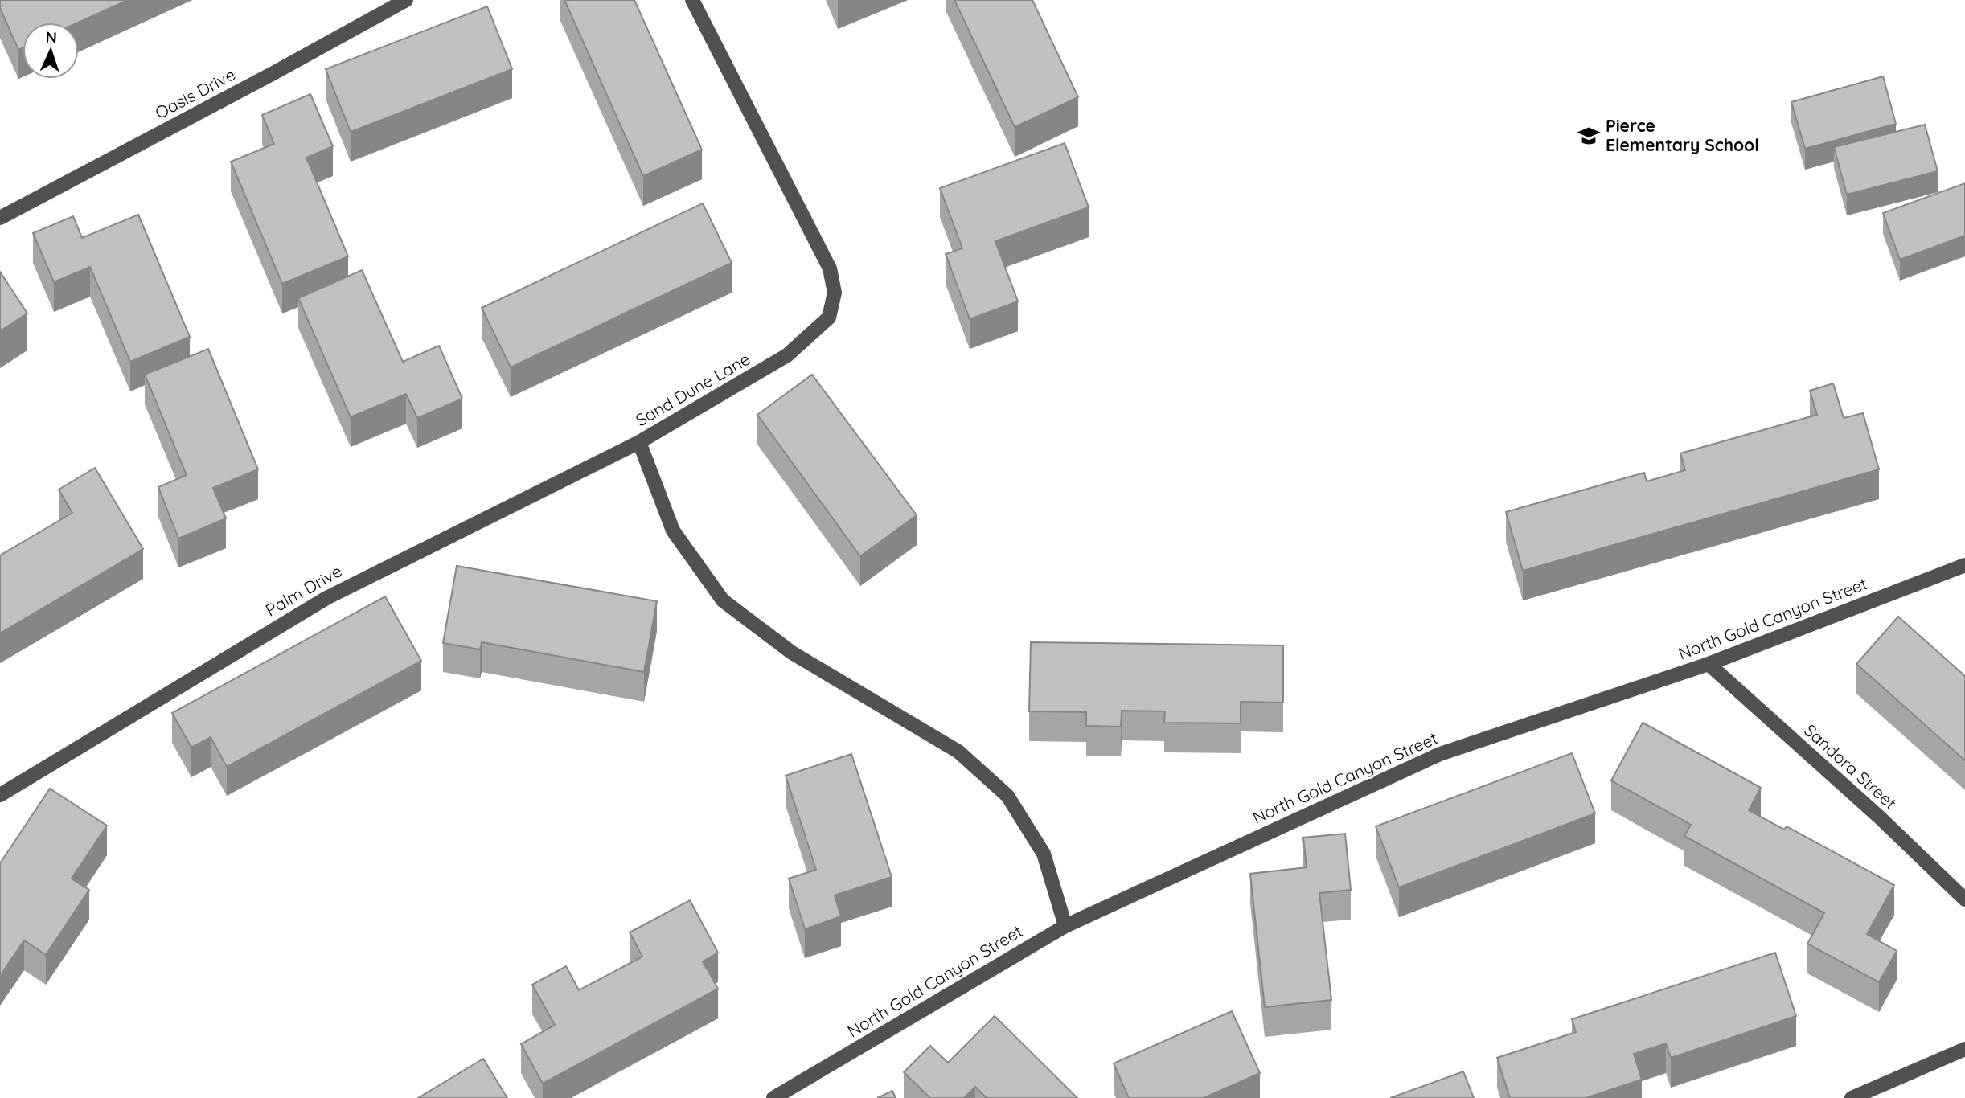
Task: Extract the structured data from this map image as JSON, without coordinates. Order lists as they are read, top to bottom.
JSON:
{
  "streets": {
    "street": [
      "Oasis Drive",
      "Sand Dune Lane",
      "Palm Drive",
      "North Gold Canyon Street",
      "Sandora Street"
    ]
  },
  "crossings": [
    ["Sand Dune Lane", "Palm Drive"],
    ["Sand Dune Lane", "North Gold Canyon Street"],
    ["North Gold Canyon Street", "Sandora Street"]
  ],
  "places": {
    "school or university": ["Pierce Elementary School"]
  },
  "north": "top"
}
